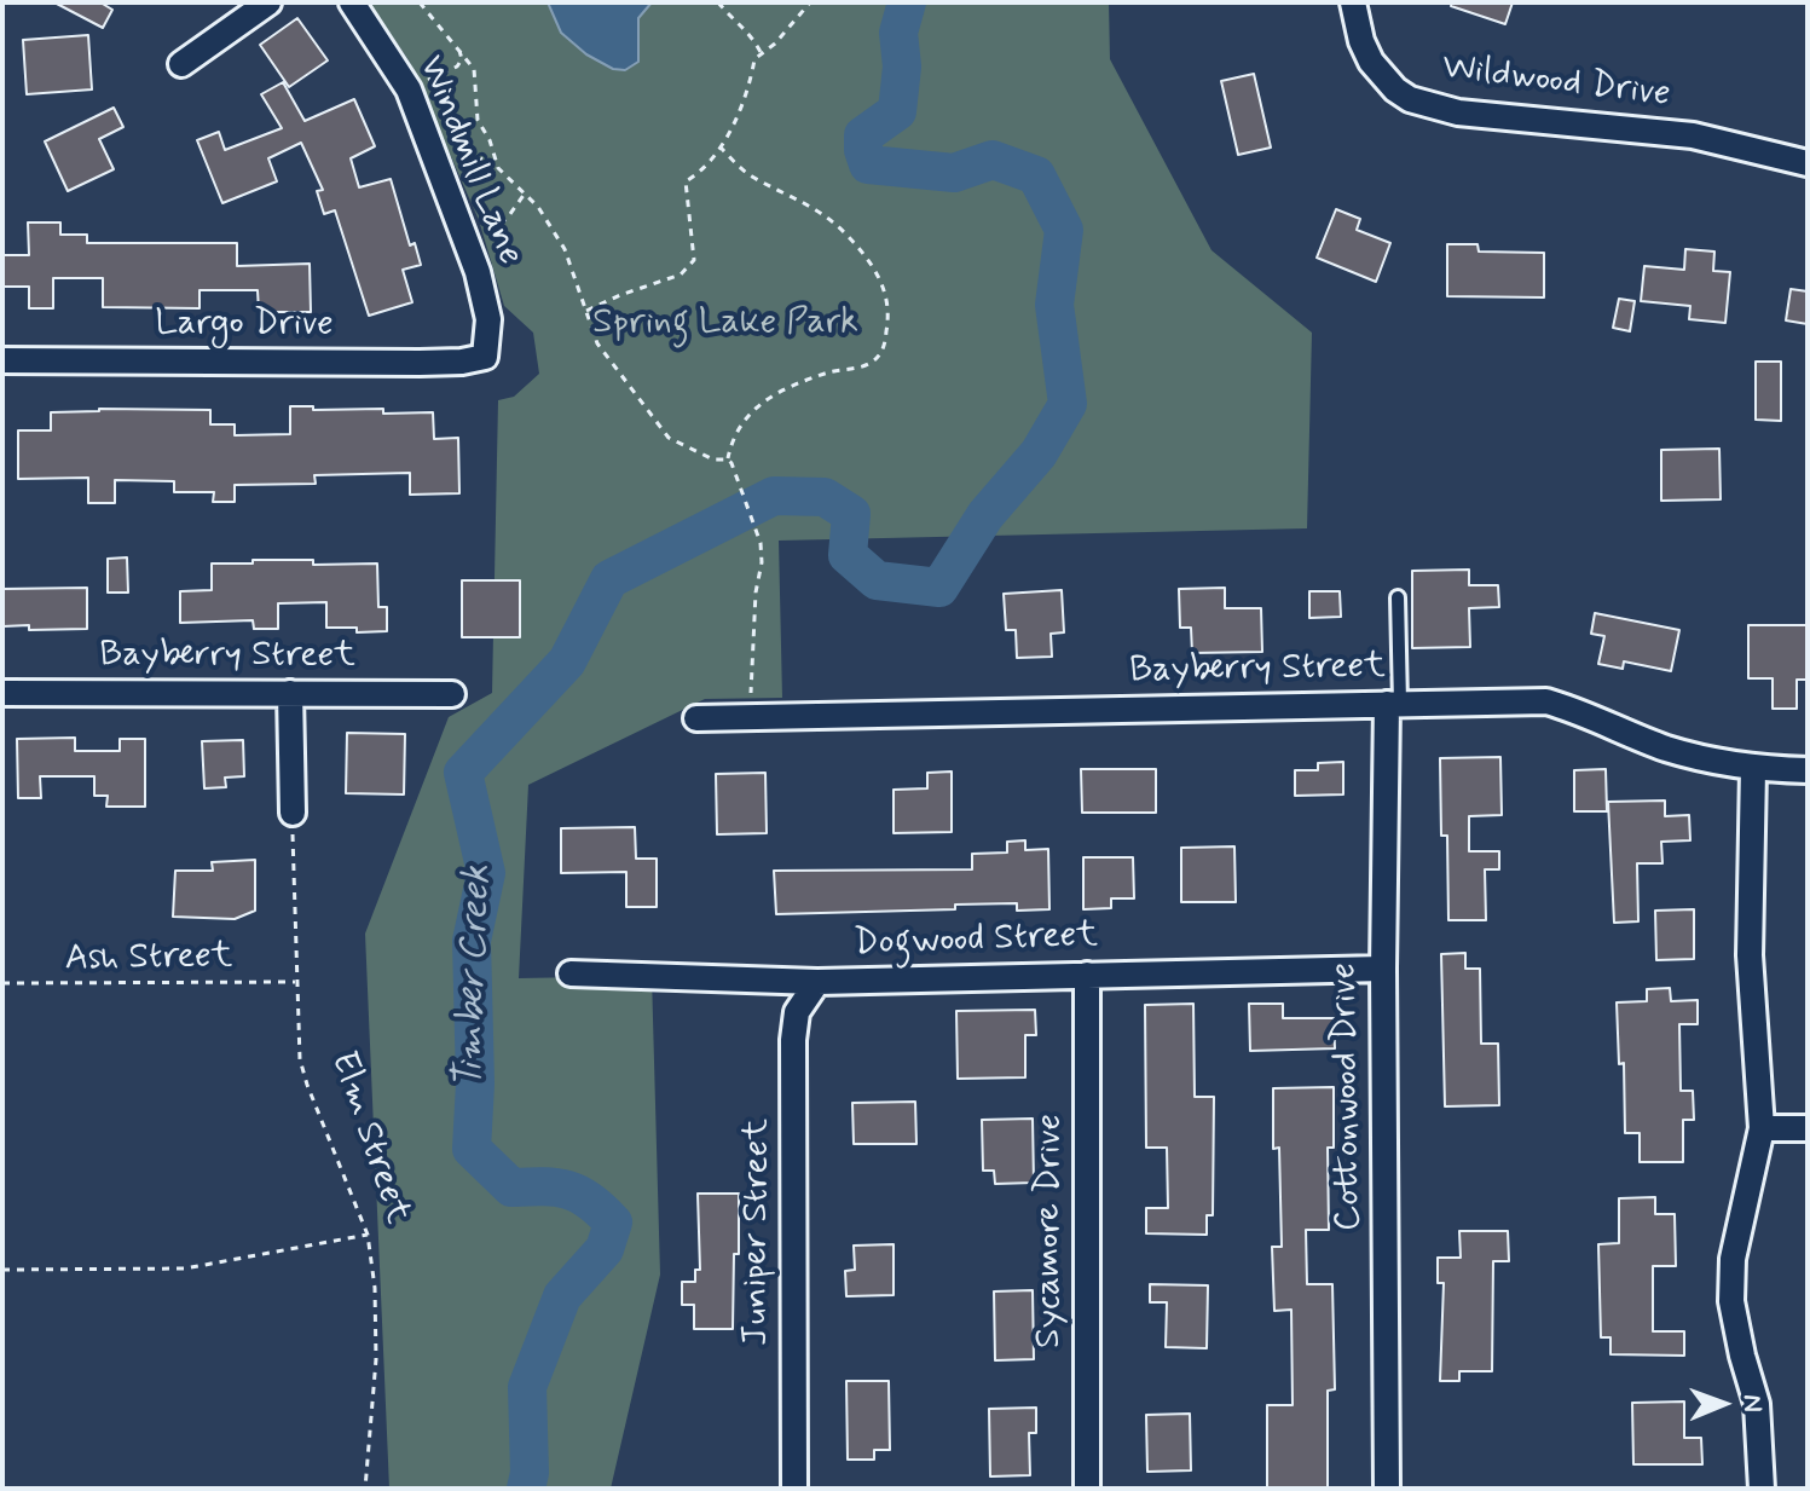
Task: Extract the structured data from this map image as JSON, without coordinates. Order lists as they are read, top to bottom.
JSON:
{
  "streets": {
    "street": [
      "Wildwood Drive",
      "Windmill Lane",
      "Largo Drive",
      "Bayberry Street",
      "Dogwood Street",
      "Cottonwood Drive",
      "Sycamore Drive",
      "Juniper Street"
    ],
    "path": ["Ash Street", "Elm Street"]
  },
  "crossings": [
    ["Windmill Lane", "Largo Drive"],
    ["Bayberry Street", "Cottonwood Drive"],
    ["Dogwood Street", "Cottonwood Drive"],
    ["Dogwood Street", "Sycamore Drive"],
    ["Dogwood Street", "Juniper Street"],
    ["Ash Street", "Elm Street"]
  ],
  "water": ["Timber Creek"],
  "parks": ["Spring Lake Park"],
  "north": "right"
}
